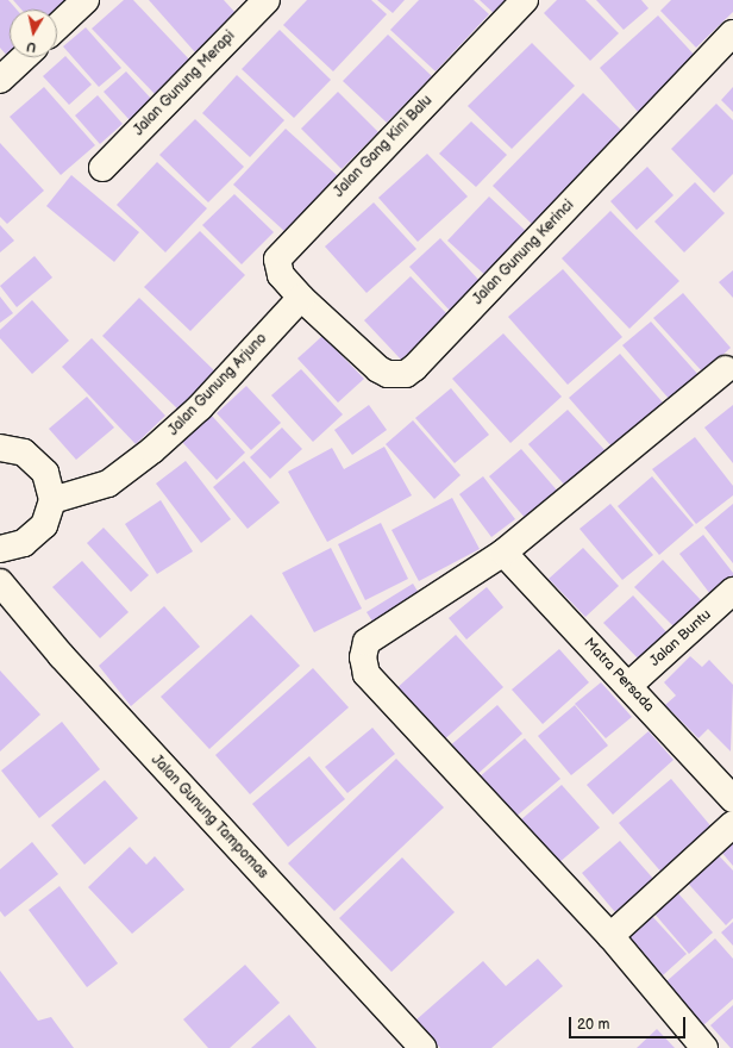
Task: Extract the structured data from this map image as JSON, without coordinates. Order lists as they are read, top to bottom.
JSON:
{
  "streets": {
    "street": [
      "Jalan Gunung Merapi",
      "Jalan Gang Kini Balu",
      "Jalan Gunung Kerinci",
      "Jalan Gunung Arjuno",
      "Jalan Buntu",
      "Matra Persada",
      "Jalan Gunung Tampomas"
    ]
  },
  "crossings": [
    ["Jalan Gang Kini Balu", "Jalan Gunung Kerinci"],
    ["Jalan Gang Kini Balu", "Jalan Gunung Arjuno"],
    ["Jalan Gunung Kerinci", "Jalan Gunung Arjuno"],
    ["Jalan Buntu", "Matra Persada"]
  ],
  "scale_bar": "20 m",
  "north": "bottom"
}
